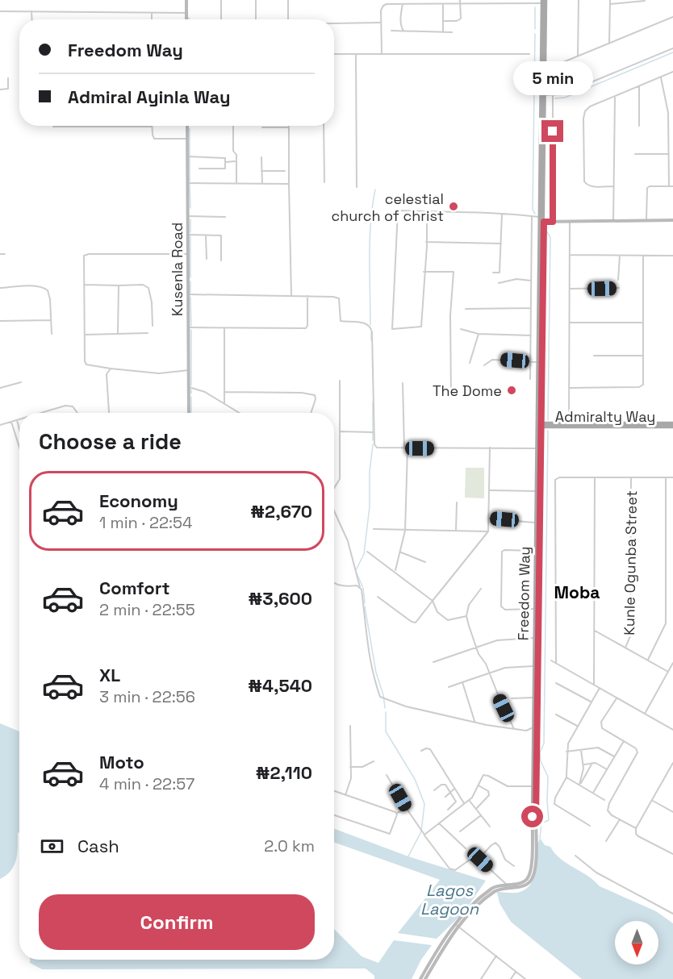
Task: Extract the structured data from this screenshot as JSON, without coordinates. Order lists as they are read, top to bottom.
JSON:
{
  "streets": {
    "main road": ["Admiralty Way", "Freedom Way"],
    "street": ["Kusenla Road", "Kunle Ogunba Street"]
  },
  "crossings": [
    ["Admiralty Way", "Freedom Way"]
  ],
  "districts": ["Moba"],
  "water": ["Lagos Lagoon"],
  "places": ["celestial church of christ", "The Dome"],
  "north": "bottom",
  "page": {
    "banner": ["Freedom Way", "Admiral Ayinla Way"],
    "bubble": "5 min",
    "heading": "Choose a ride",
    "list": [
      {
        "name": "Economy",
        "note": "1 min · 22:54",
        "value": "₦2,670"
      },
      {
        "name": "Comfort",
        "note": "2 min · 22:55",
        "value": "₦3,600"
      },
      {
        "name": "XL",
        "note": "3 min · 22:56",
        "value": "₦4,540"
      },
      {
        "name": "Moto",
        "note": "4 min · 22:57",
        "value": "₦2,110"
      }
    ],
    "pay": ["Cash", "2.0 km"],
    "buttons": "Confirm"
  }
}
